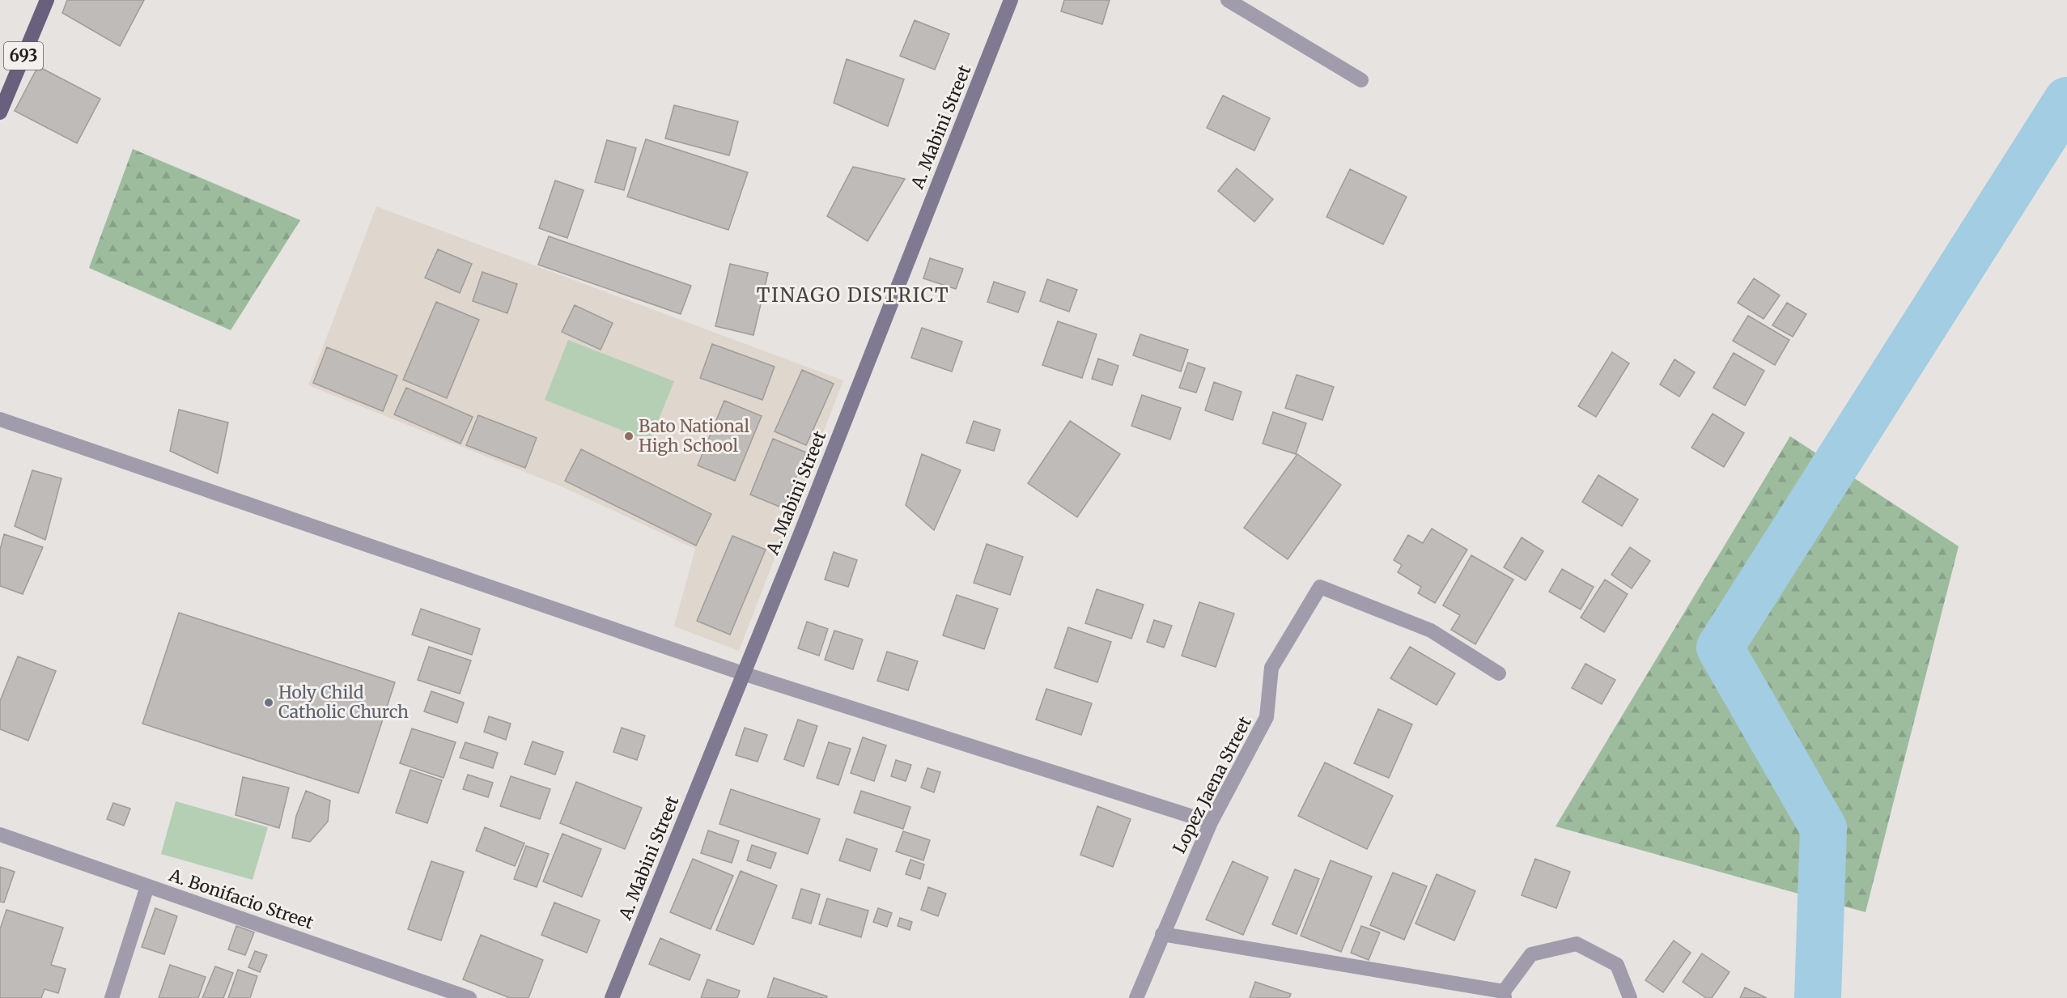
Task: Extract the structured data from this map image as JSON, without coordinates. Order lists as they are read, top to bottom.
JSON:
{
  "streets": {
    "main road": ["693"],
    "street": ["A. Mabini Street", "Lopez Jaena Street", "A. Bonifacio Street"]
  },
  "districts": ["TINAGO DISTRICT"],
  "places": ["Bato National High School", "Holy Child Catholic Church"]
}
